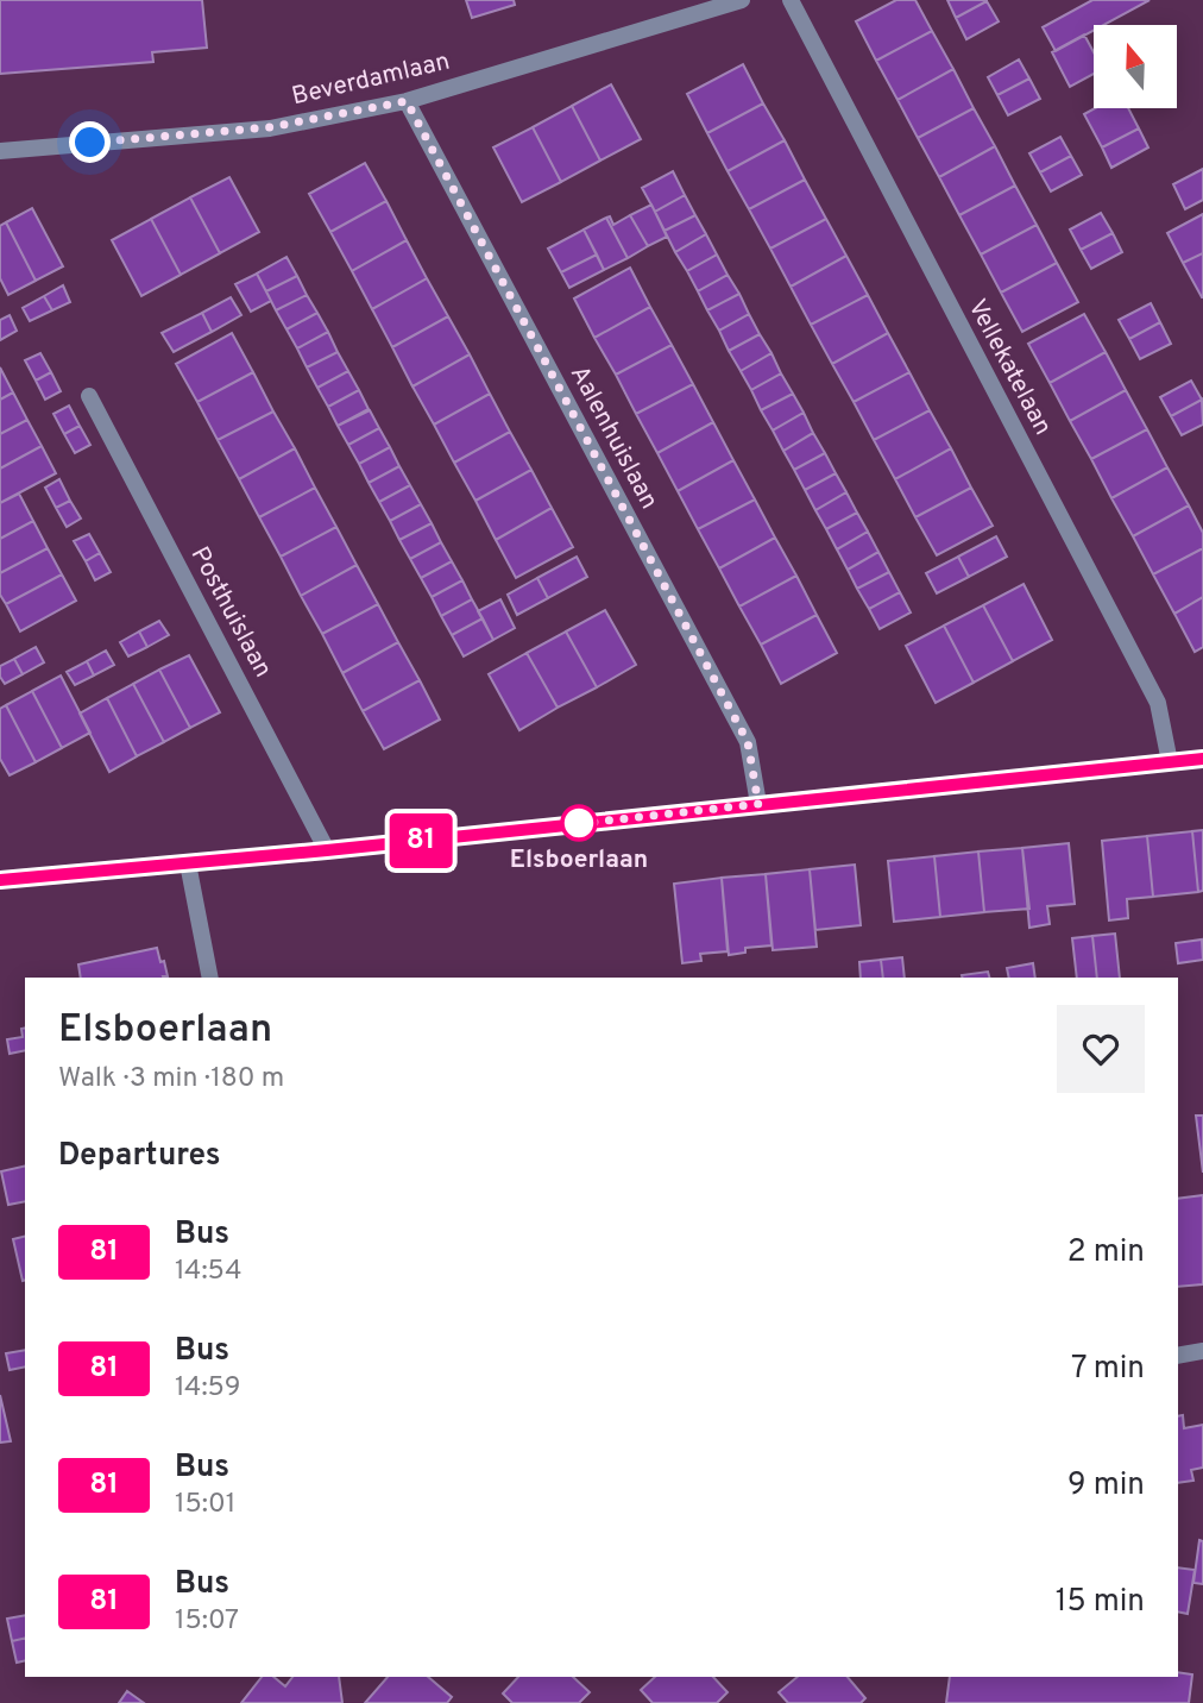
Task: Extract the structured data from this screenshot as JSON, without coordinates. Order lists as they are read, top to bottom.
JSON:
{
  "streets": {
    "street": [
      "Beverdamlaan",
      "Vellekatelaan",
      "Aalenhuislaan",
      "Posthuislaan"
    ]
  },
  "crossings": [
    ["Beverdamlaan", "Aalenhuislaan"]
  ],
  "places": ["Elsboerlaan"],
  "lines": ["bus line 81"],
  "north": "top",
  "page": {
    "on_map": "81",
    "heading": [
      ["Elsboerlaan", "Walk · 3 min · 180 m"],
      "Departures"
    ],
    "list": [
      {
        "mark": "81",
        "name": "Bus",
        "note": "14:54",
        "value": "2 min"
      },
      {
        "mark": "81",
        "name": "Bus",
        "note": "14:59",
        "value": "7 min"
      },
      {
        "mark": "81",
        "name": "Bus",
        "note": "15:01",
        "value": "9 min"
      },
      {
        "mark": "81",
        "name": "Bus",
        "note": "15:07",
        "value": "15 min"
      }
    ]
  }
}
